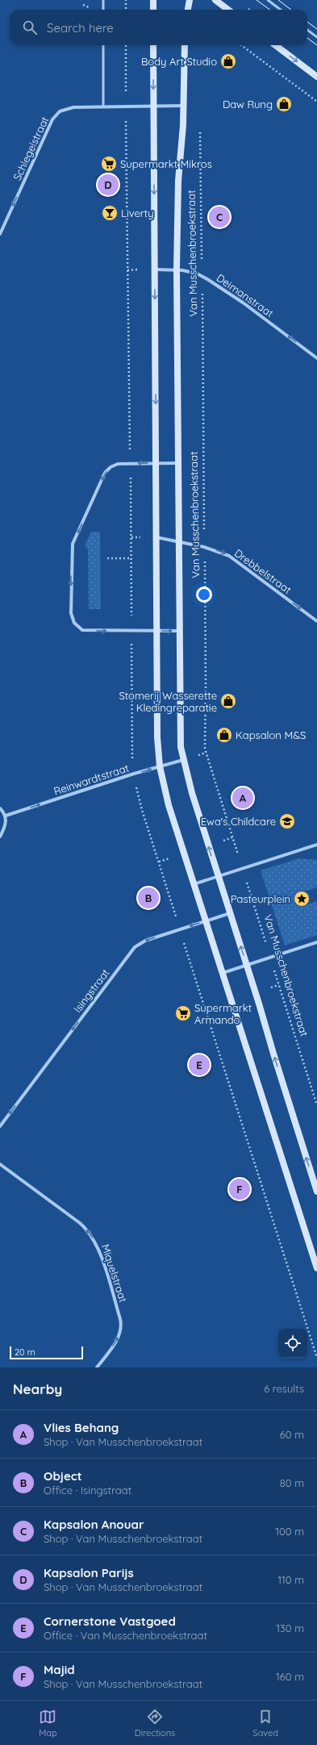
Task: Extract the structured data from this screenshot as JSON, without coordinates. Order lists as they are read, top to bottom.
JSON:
{
  "streets": {
    "street": [
      "Schlegelstraat",
      "Van Musschenbroekstraat",
      "Deimanstraat",
      "Drebbelstraat",
      "Reinwardtstraat",
      "Isingstraat",
      "Miquelstraat"
    ]
  },
  "crossings": [
    ["Schlegelstraat", "Van Musschenbroekstraat"],
    ["Van Musschenbroekstraat", "Deimanstraat"],
    ["Van Musschenbroekstraat", "Drebbelstraat"],
    ["Van Musschenbroekstraat", "Reinwardtstraat"],
    ["Van Musschenbroekstraat", "Isingstraat"]
  ],
  "one_way": [
    "Schlegelstraat",
    "Deimanstraat",
    "Drebbelstraat",
    "Reinwardtstraat",
    "Isingstraat",
    "Miquelstraat"
  ],
  "places": {
    "shop": [
      "Body Art Studio",
      "Daw Rung",
      "Stomerij Wasserette Kledingreparatie",
      "Kapsalon M&S"
    ],
    "supermarket": ["Supermarkt Mikros", "Supermarkt Armando"],
    "bar": ["Liverty"],
    "school or university": ["Ewa's Childcare"],
    "place": ["Pasteurplein"]
  },
  "scale_bar": "20 m",
  "page": {
    "search": "Search here",
    "pins": [
      "D",
      "C",
      "A",
      "B",
      "E",
      "F"
    ],
    "scale": "20 m",
    "heading": ["Nearby", "6 results"],
    "list": [
      {
        "mark": "A",
        "name": "Vlies Behang",
        "note": "Shop · Van Musschenbroekstraat",
        "value": "60 m"
      },
      {
        "mark": "B",
        "name": "Object",
        "note": "Office · Isingstraat",
        "value": "80 m"
      },
      {
        "mark": "C",
        "name": "Kapsalon Anouar",
        "note": "Shop · Van Musschenbroekstraat",
        "value": "100 m"
      },
      {
        "mark": "D",
        "name": "Kapsalon Parijs",
        "note": "Shop · Van Musschenbroekstraat",
        "value": "110 m"
      },
      {
        "mark": "E",
        "name": "Cornerstone Vastgoed",
        "note": "Office · Van Musschenbroekstraat",
        "value": "130 m"
      },
      {
        "mark": "F",
        "name": "Majid",
        "note": "Shop · Van Musschenbroekstraat",
        "value": "160 m"
      }
    ],
    "nav": ["Map", "Directions", "Saved"]
  }
}
